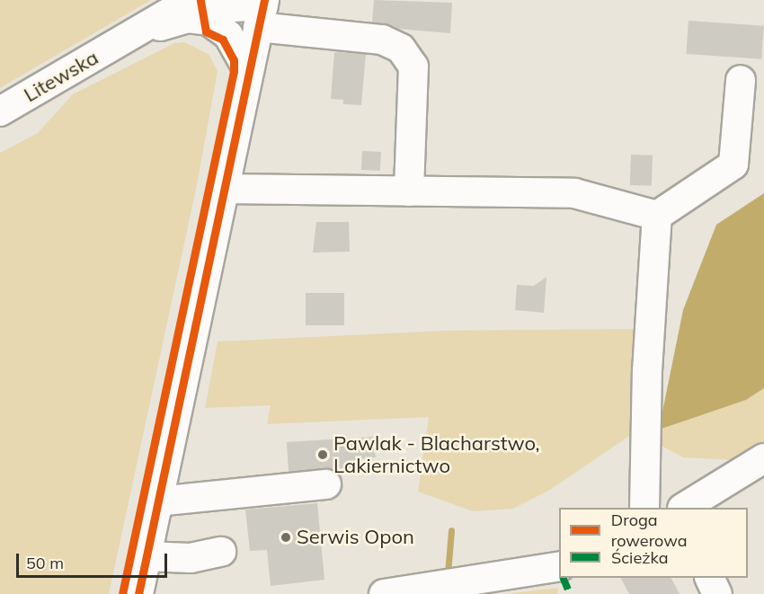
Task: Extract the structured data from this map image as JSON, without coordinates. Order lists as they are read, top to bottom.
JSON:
{
  "streets": {
    "street": ["Litewska"]
  },
  "places": ["Pawlak - Blacharstwo, Lakiernictwo", "Serwis Opon"],
  "legend": ["Droga rowerowa", "Ścieżka"],
  "scale_bar": "50 m"
}
